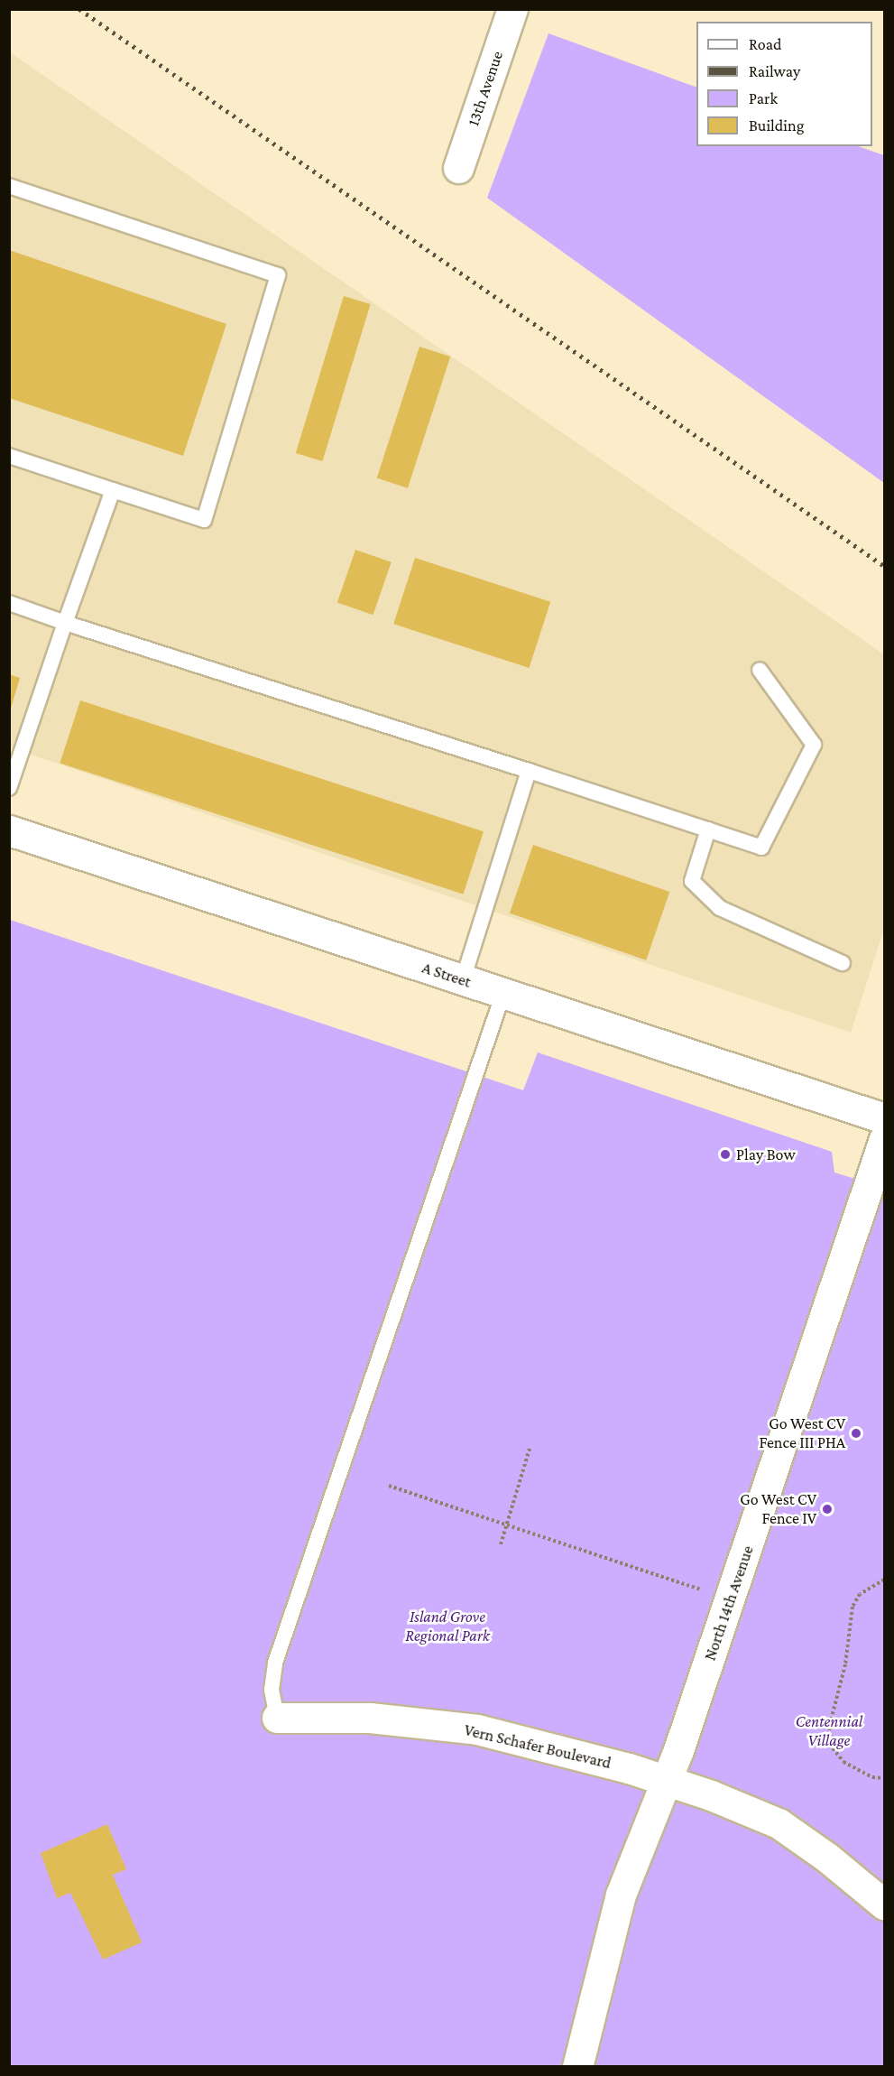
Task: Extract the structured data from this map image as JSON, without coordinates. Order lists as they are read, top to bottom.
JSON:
{
  "streets": {
    "street": [
      "13th Avenue",
      "A Street",
      "North 14th Avenue",
      "Vern Schafer Boulevard"
    ]
  },
  "crossings": [
    ["North 14th Avenue", "Vern Schafer Boulevard"]
  ],
  "parks": ["Island Grove Regional Park", "Centennial Village"],
  "places": ["Play Bow", "Go West CV Fence III PHA", "Go West CV Fence IV"],
  "legend": [
    "Road",
    "Railway",
    "Park",
    "Building"
  ]
}
